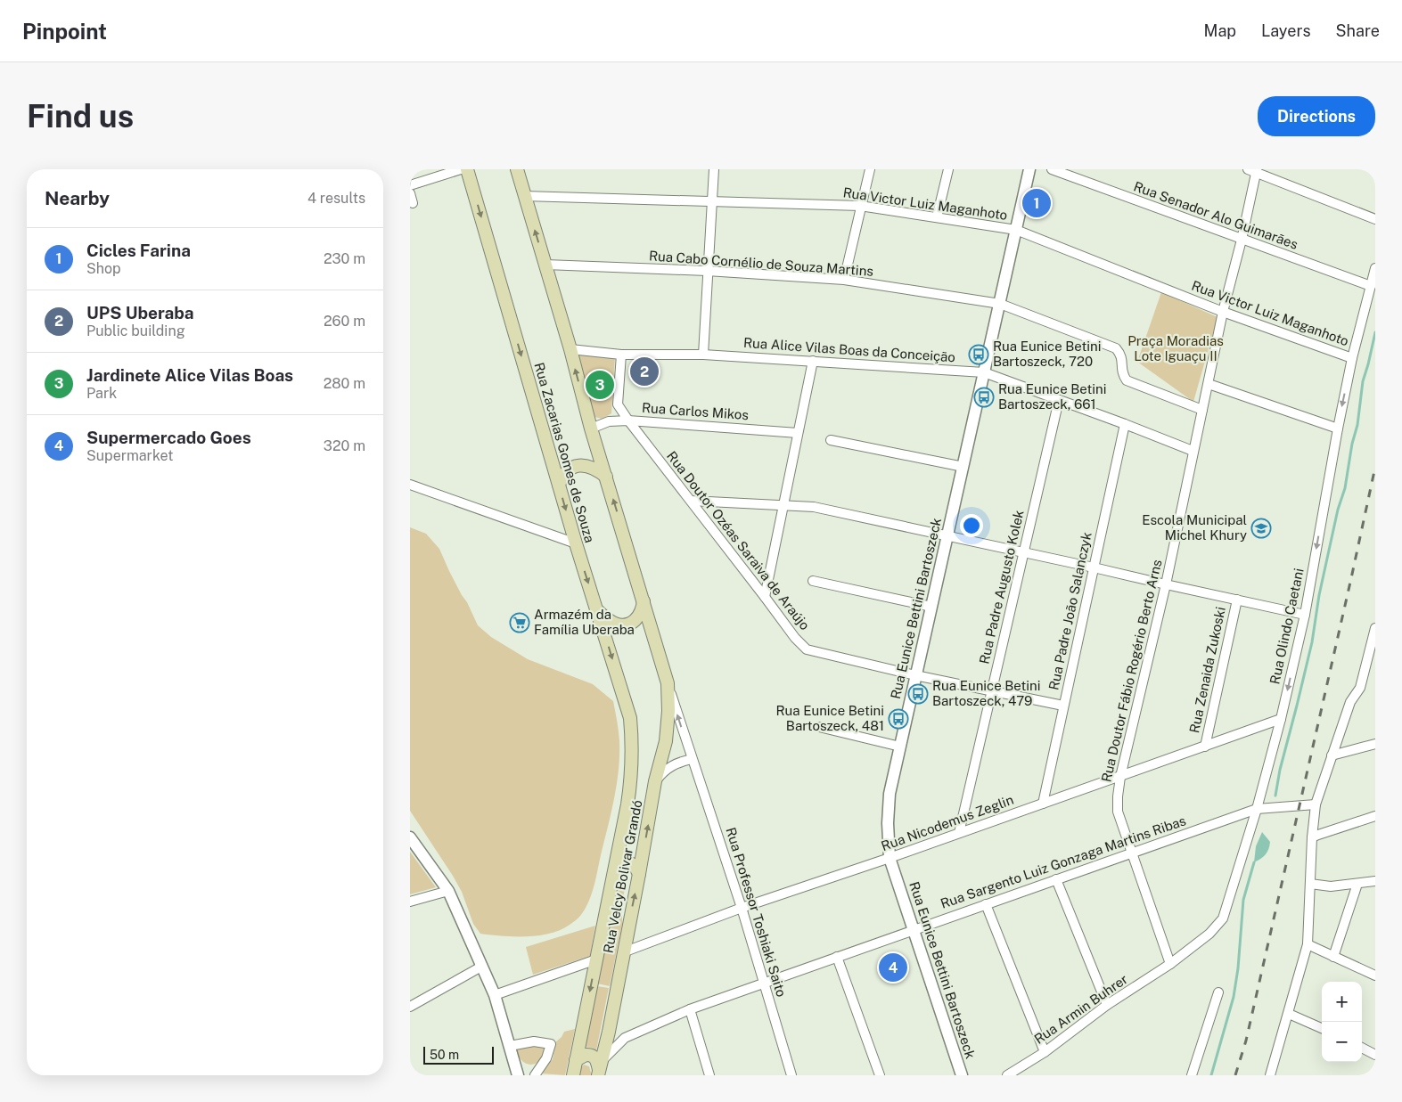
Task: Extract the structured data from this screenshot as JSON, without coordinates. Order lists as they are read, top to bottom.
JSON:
{
  "streets": {
    "main road": ["Rua Zacarias Gomes de Souza", "Rua Velcy Bolivar Grandó"],
    "street": [
      "Rua Victor Luiz Maganhoto",
      "Rua Senador Alo Guimarães",
      "Rua Cabo Cornélio de Souza Martins",
      "Rua Alice Vilas Boas da Conceição",
      "Rua Carlos Mikos",
      "Rua Doutor Ozéas Saraiva de Araújo",
      "Rua Padre Augusto Kolek",
      "Rua Eunice Bettini Bartoszeck",
      "Rua Padre João Salanczyk",
      "Rua Olindo Caetani",
      "Rua Zenaida Zukoski",
      "Rua Doutor Fábio Rogério Berto Arns",
      "Rua Nicodemus Zeglin",
      "Rua Sargento Luiz Gonzaga Martins Ribas",
      "Rua Professor Toshiaki Saito",
      "Rua Armin Buhrer"
    ]
  },
  "crossings": [
    ["Rua Victor Luiz Maganhoto", "Rua Eunice Bettini Bartoszeck"],
    ["Rua Victor Luiz Maganhoto", "Rua Olindo Caetani"],
    ["Rua Victor Luiz Maganhoto", "Rua Doutor Fábio Rogério Berto Arns"],
    ["Rua Senador Alo Guimarães", "Rua Olindo Caetani"],
    ["Rua Senador Alo Guimarães", "Rua Doutor Fábio Rogério Berto Arns"],
    ["Rua Cabo Cornélio de Souza Martins", "Rua Eunice Bettini Bartoszeck"],
    ["Rua Cabo Cornélio de Souza Martins", "Rua Doutor Fábio Rogério Berto Arns"],
    ["Rua Alice Vilas Boas da Conceição", "Rua Padre Augusto Kolek"],
    ["Rua Alice Vilas Boas da Conceição", "Rua Eunice Bettini Bartoszeck"],
    ["Rua Alice Vilas Boas da Conceição", "Rua Padre João Salanczyk"],
    ["Rua Alice Vilas Boas da Conceição", "Rua Doutor Fábio Rogério Berto Arns"],
    ["Rua Carlos Mikos", "Rua Doutor Ozéas Saraiva de Araújo"],
    ["Rua Zacarias Gomes de Souza", "Rua Velcy Bolivar Grandó"],
    ["Rua Doutor Ozéas Saraiva de Araújo", "Rua Padre Augusto Kolek"],
    ["Rua Doutor Ozéas Saraiva de Araújo", "Rua Eunice Bettini Bartoszeck"],
    ["Rua Doutor Ozéas Saraiva de Araújo", "Rua Padre João Salanczyk"],
    ["Rua Padre Augusto Kolek", "Rua Nicodemus Zeglin"],
    ["Rua Eunice Bettini Bartoszeck", "Rua Nicodemus Zeglin"],
    ["Rua Eunice Bettini Bartoszeck", "Rua Sargento Luiz Gonzaga Martins Ribas"],
    ["Rua Padre João Salanczyk", "Rua Nicodemus Zeglin"],
    ["Rua Olindo Caetani", "Rua Doutor Fábio Rogério Berto Arns"],
    ["Rua Olindo Caetani", "Rua Nicodemus Zeglin"],
    ["Rua Olindo Caetani", "Rua Sargento Luiz Gonzaga Martins Ribas"],
    ["Rua Olindo Caetani", "Rua Armin Buhrer"],
    ["Rua Zenaida Zukoski", "Rua Nicodemus Zeglin"],
    ["Rua Doutor Fábio Rogério Berto Arns", "Rua Nicodemus Zeglin"],
    ["Rua Doutor Fábio Rogério Berto Arns", "Rua Sargento Luiz Gonzaga Martins Ribas"],
    ["Rua Doutor Fábio Rogério Berto Arns", "Rua Armin Buhrer"],
    ["Rua Nicodemus Zeglin", "Rua Velcy Bolivar Grandó"],
    ["Rua Nicodemus Zeglin", "Rua Professor Toshiaki Saito"],
    ["Rua Sargento Luiz Gonzaga Martins Ribas", "Rua Velcy Bolivar Grandó"],
    ["Rua Sargento Luiz Gonzaga Martins Ribas", "Rua Professor Toshiaki Saito"],
    ["Rua Velcy Bolivar Grandó", "Rua Professor Toshiaki Saito"]
  ],
  "one_way": ["Rua Olindo Caetani"],
  "parks": ["Praça Moradias Lote Iguaçu II"],
  "places": {
    "bus stop": [
      "Rua Eunice Betini Bartoszeck, 720",
      "Rua Eunice Betini Bartoszeck, 661",
      "Rua Eunice Betini Bartoszeck, 479",
      "Rua Eunice Betini Bartoszeck, 481"
    ],
    "school or university": ["Escola Municipal Michel Khury"],
    "supermarket": ["Armazém da Família Uberaba"]
  },
  "scale_bar": "50 m",
  "page": {
    "header": "Pinpoint",
    "nav": ["Map", "Layers", "Share"],
    "buttons": "Directions",
    "title": "Find us",
    "heading": ["Nearby", "4 results"],
    "pins": [
      "1",
      "2",
      "3",
      "4"
    ],
    "list": [
      {
        "mark": "1",
        "name": "Cicles Farina",
        "note": "Shop",
        "value": "230 m"
      },
      {
        "mark": "2",
        "name": "UPS Uberaba",
        "note": "Public building",
        "value": "260 m"
      },
      {
        "mark": "3",
        "name": "Jardinete Alice Vilas Boas",
        "note": "Park",
        "value": "280 m"
      },
      {
        "mark": "4",
        "name": "Supermercado Goes",
        "note": "Supermarket",
        "value": "320 m"
      }
    ],
    "map_buttons": ["+", "−"],
    "scale": "50 m"
  }
}
